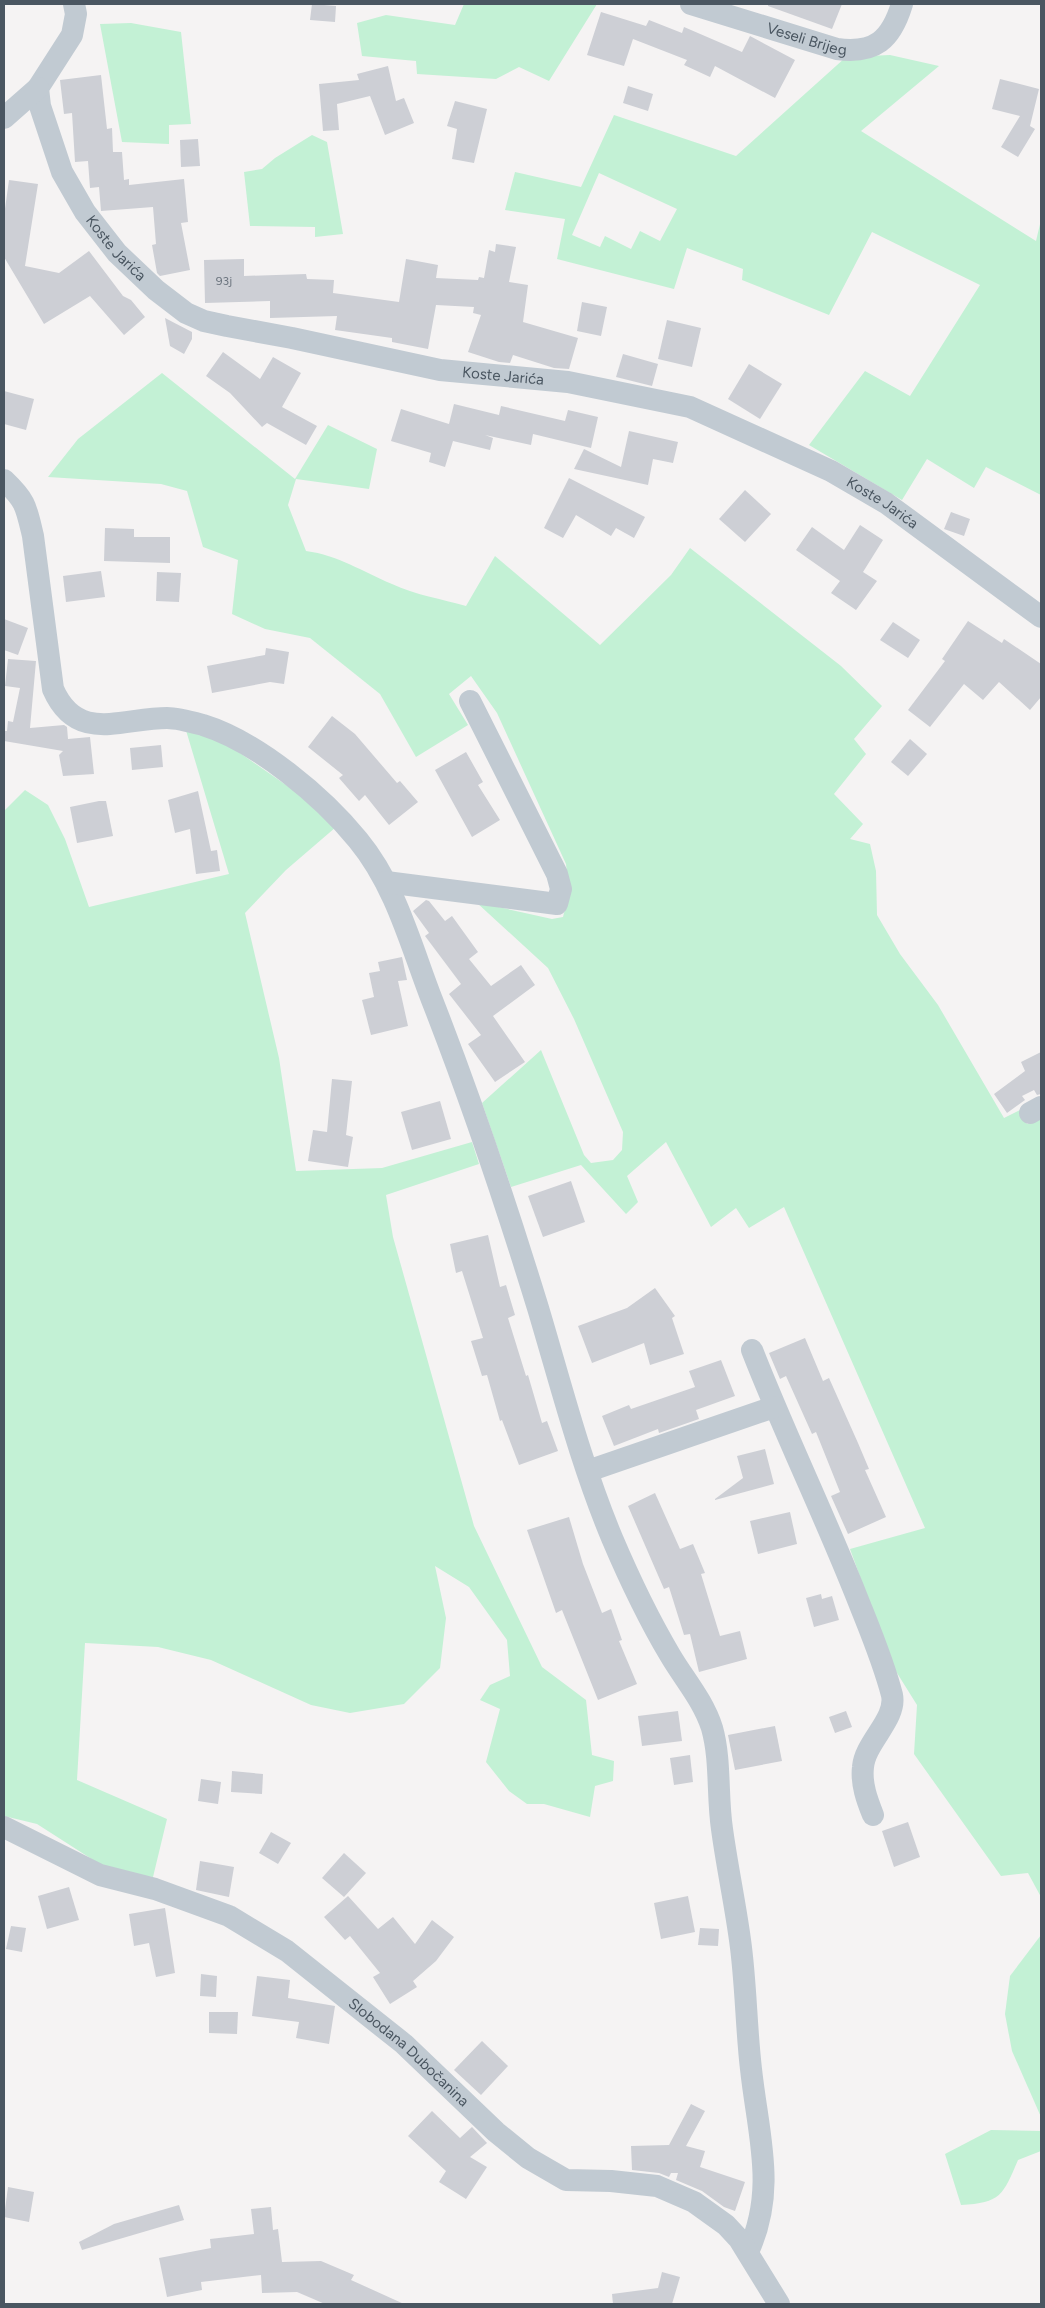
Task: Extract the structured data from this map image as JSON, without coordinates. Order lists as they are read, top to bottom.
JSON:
{
  "streets": {
    "street": ["Veseli Brijeg", "Koste Jarića", "Slobodana Dubočanina"]
  },
  "house_numbers": ["93j"]
}
